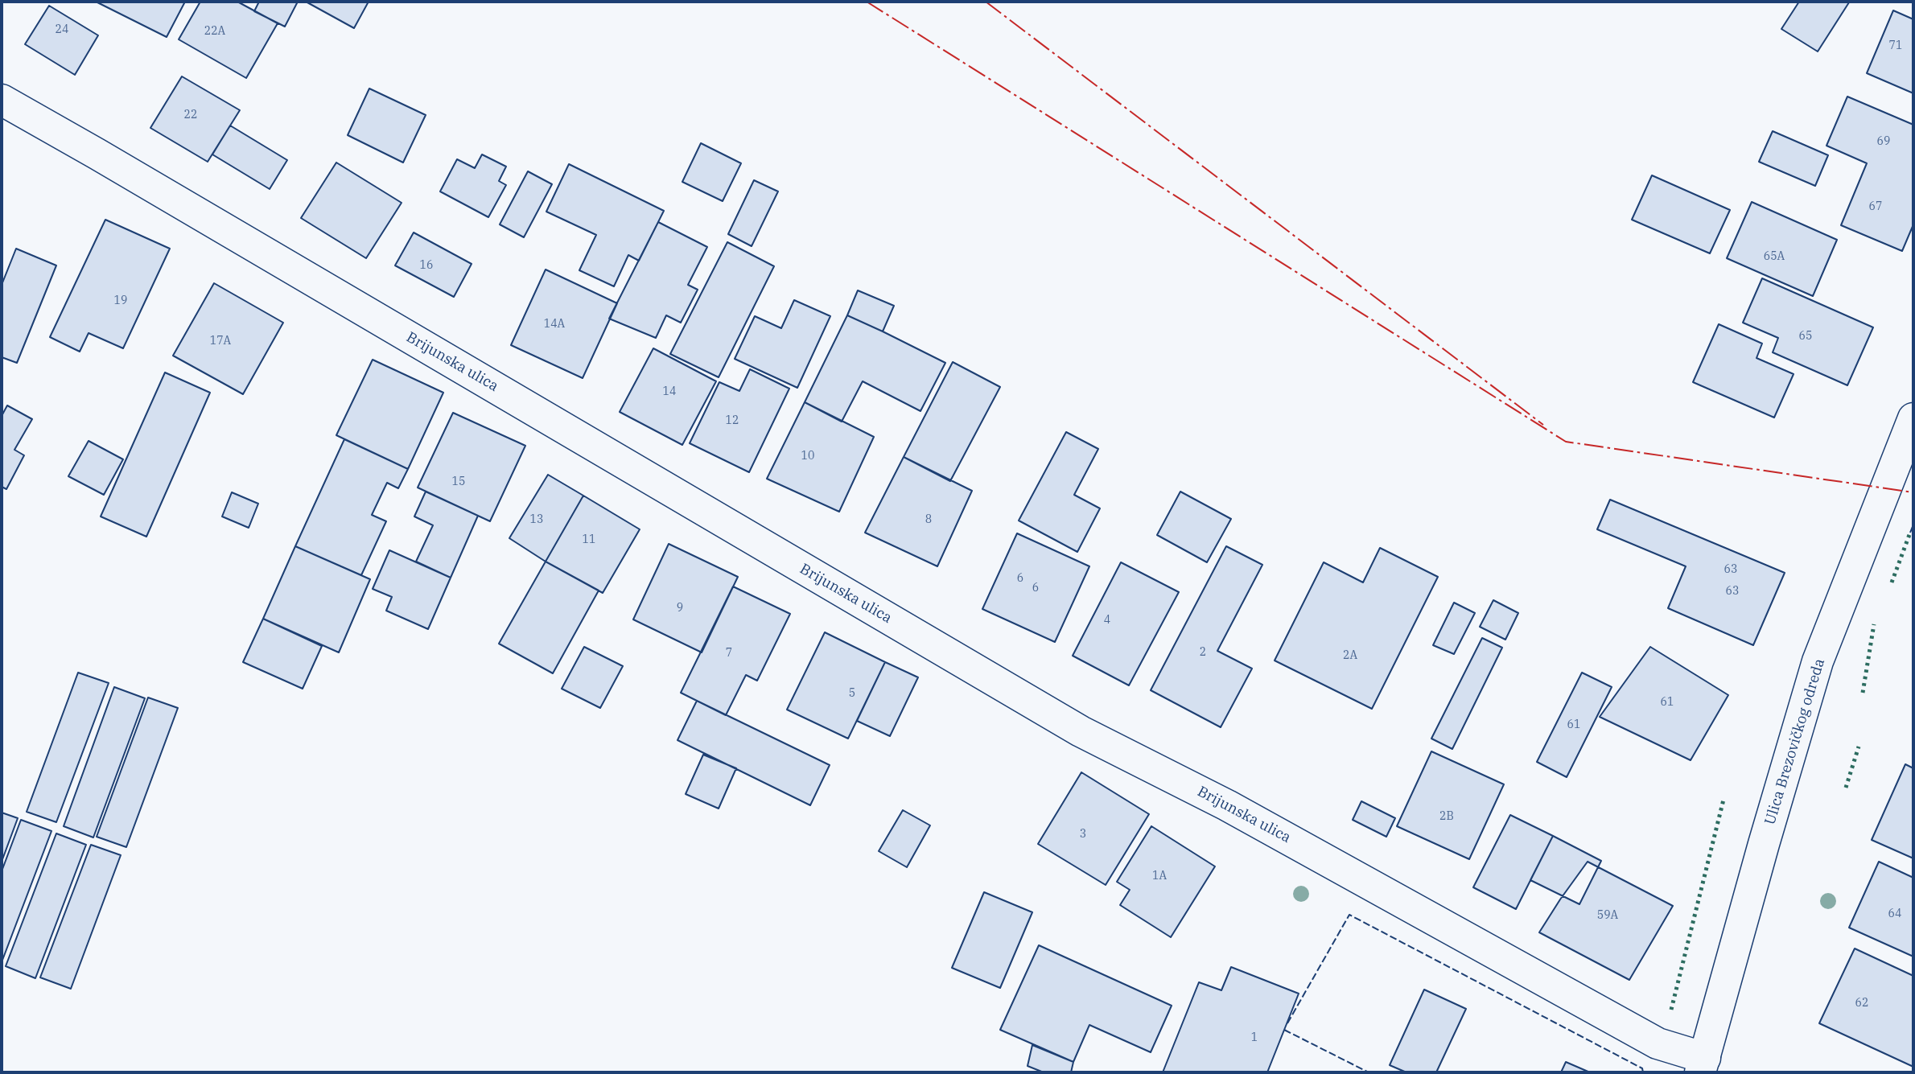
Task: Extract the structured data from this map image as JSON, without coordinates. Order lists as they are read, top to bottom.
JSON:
{
  "streets": {
    "street": ["Brijunska ulica", "Ulica Brezovičkog odreda"]
  },
  "crossings": [
    ["Brijunska ulica", "Ulica Brezovičkog odreda"]
  ],
  "house_numbers": [
    "24",
    "22A",
    "71",
    "22",
    "69",
    "67",
    "65A",
    "16",
    "19",
    "14A",
    "65",
    "17A",
    "14",
    "12",
    "10",
    "15",
    "13",
    "8",
    "11",
    "63",
    "6",
    "6",
    "63",
    "9",
    "4",
    "2",
    "7",
    "2A",
    "5",
    "61",
    "61",
    "2B",
    "3",
    "1A",
    "64",
    "59A",
    "62",
    "1"
  ]
}
